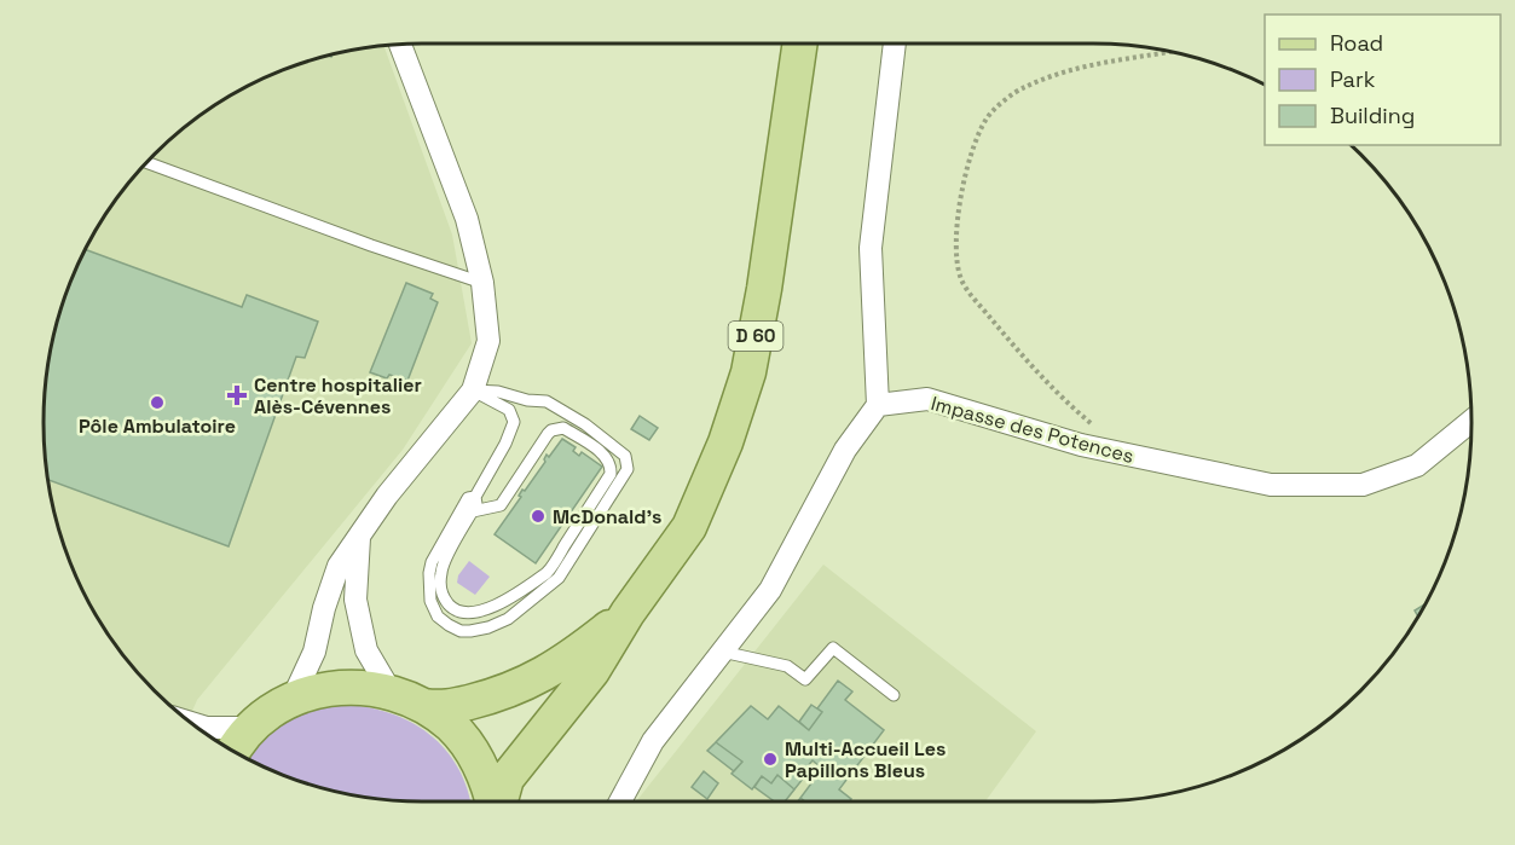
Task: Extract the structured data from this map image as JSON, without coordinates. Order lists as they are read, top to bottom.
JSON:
{
  "streets": {
    "main road": ["D 60"],
    "street": ["Impasse des Potences"]
  },
  "places": {
    "health": ["Centre hospitalier Alès-Cévennes"],
    "other": ["Pôle Ambulatoire", "McDonald's", "Multi-Accueil Les Papillons Bleus"]
  },
  "legend": ["Road", "Park", "Building"]
}
